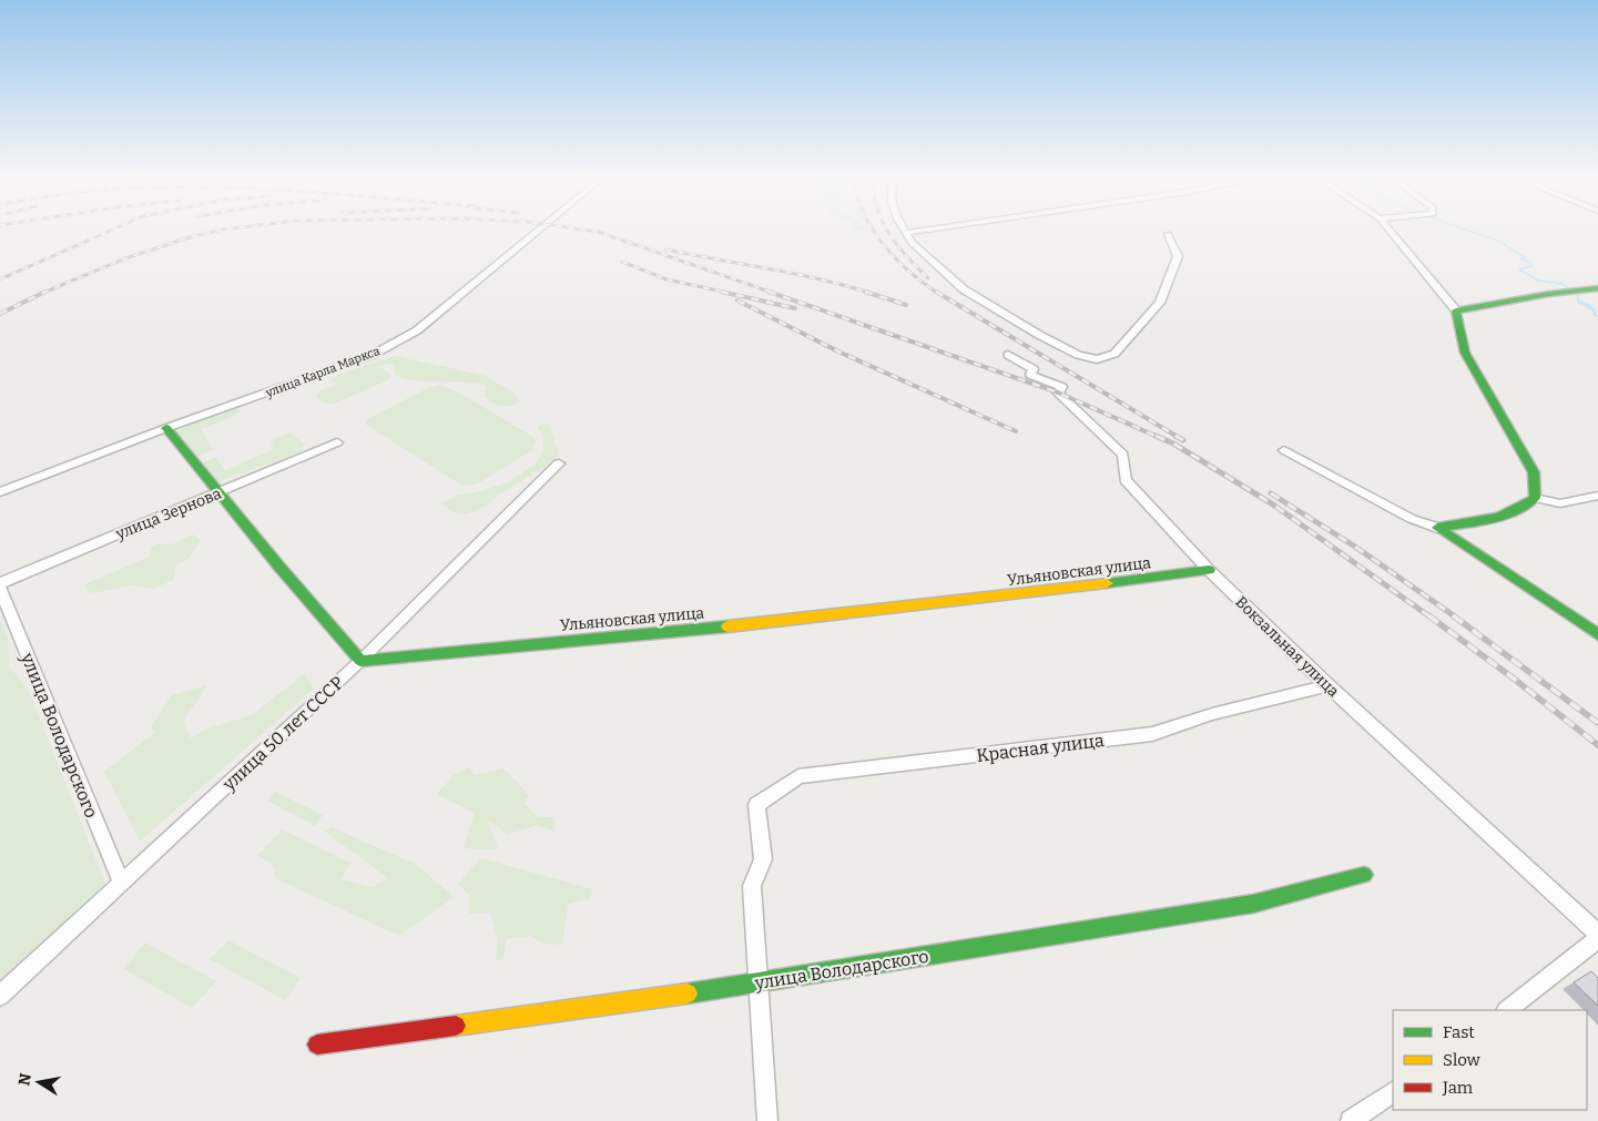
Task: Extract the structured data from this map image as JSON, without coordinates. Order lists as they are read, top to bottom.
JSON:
{
  "streets": {
    "street": [
      "улица Карла Маркса",
      "улица Зернова",
      "Ульяновская улица",
      "Вокзальная улица",
      "улица 50 лет СССР",
      "улица Володарского",
      "Красная улица"
    ]
  },
  "crossings": [
    ["Ульяновская улица", "Вокзальная улица"],
    ["Ульяновская улица", "улица 50 лет СССР"],
    ["Вокзальная улица", "Красная улица"],
    ["улица 50 лет СССР", "улица Володарского"],
    ["улица Володарского", "Красная улица"]
  ],
  "legend": ["Fast", "Slow", "Jam"],
  "north": "left"
}
